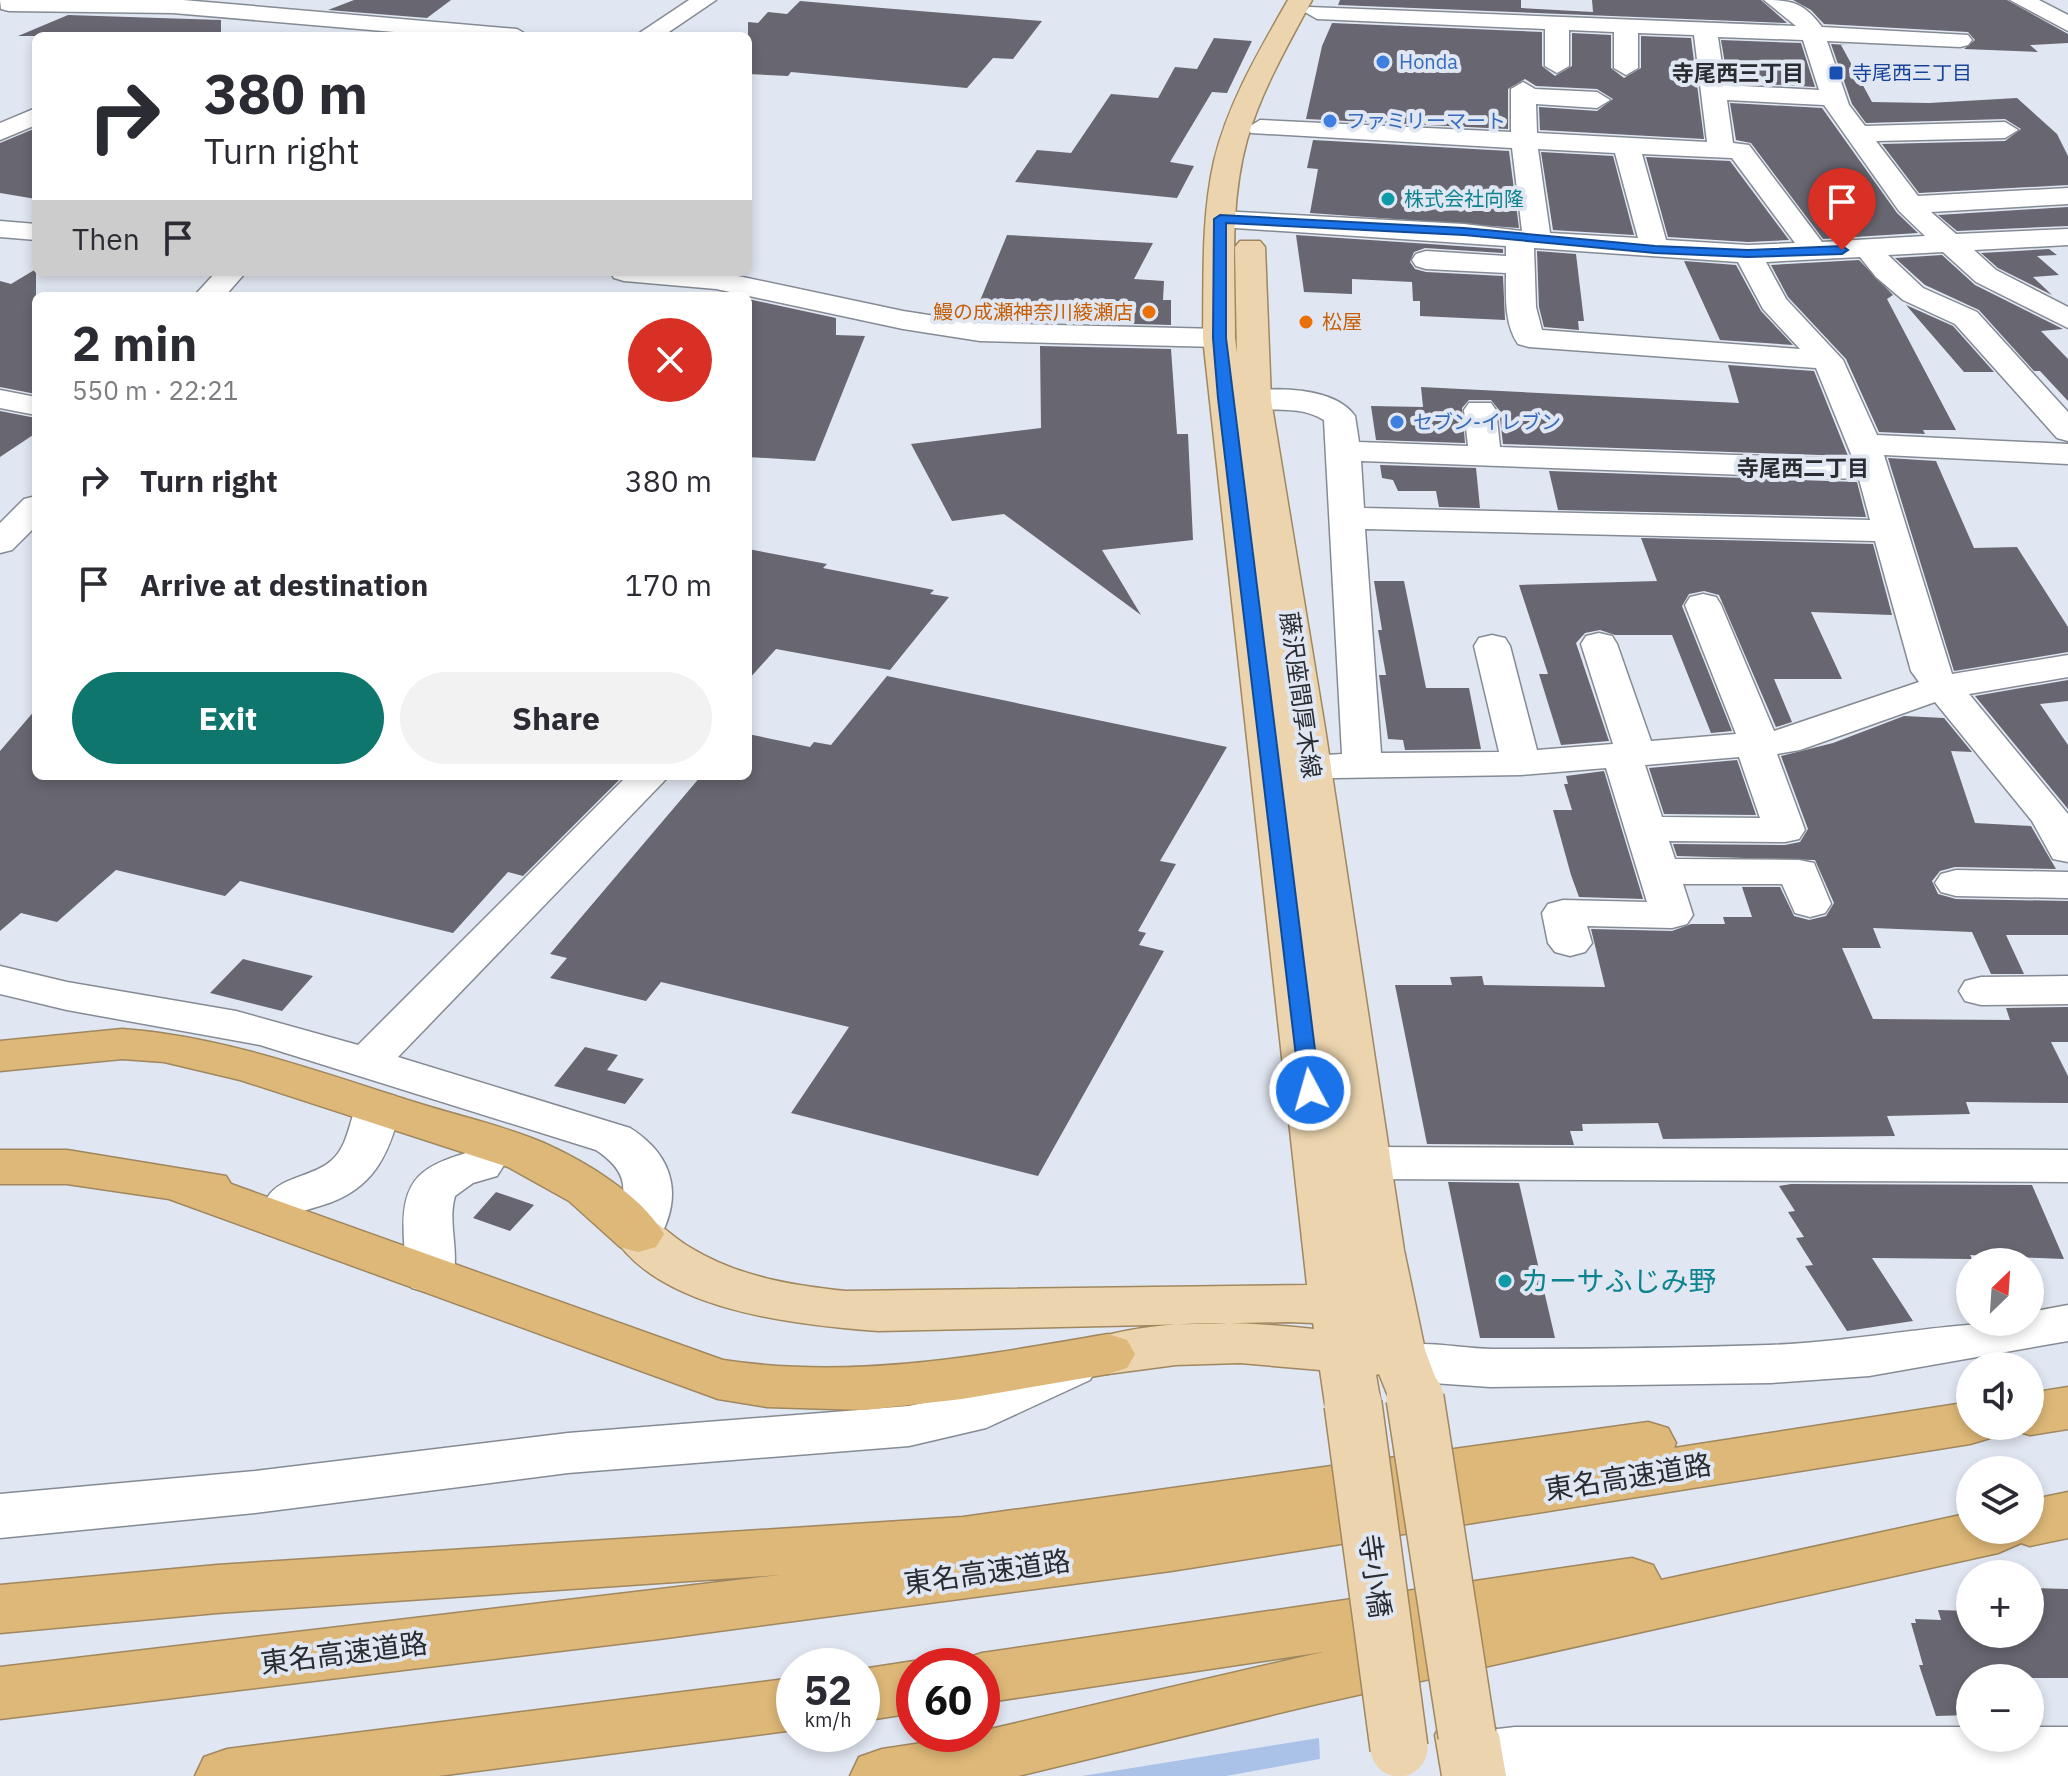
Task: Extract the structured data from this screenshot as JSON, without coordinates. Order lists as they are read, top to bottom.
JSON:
{
  "streets": {
    "highway": ["東名高速道路"],
    "main road": ["藤沢座間厚木線", "寺小橋"]
  },
  "crossings": [
    ["藤沢座間厚木線", "寺小橋"]
  ],
  "districts": ["寺尾西三丁目", "寺尾西二丁目"],
  "places": {
    "other": [
      "Honda",
      "ファミリーマート",
      "株式会社向隆",
      "鰻の成瀬神奈川綾瀬店",
      "松屋",
      "セブン-イレブン",
      "カーサふじみ野"
    ],
    "transit": ["寺尾西三丁目"]
  },
  "north": "top right",
  "page": {
    "turn": ["380 m", "Turn right"],
    "then": "Then",
    "heading": ["2 min", "550 m · 22:21"],
    "list": [
      {
        "name": "Turn right",
        "value": "380 m"
      },
      {
        "name": "Arrive at destination",
        "value": "170 m"
      }
    ],
    "buttons": ["Exit", "Share"],
    "map_buttons": ["+", "−"],
    "speed": "52 km/h",
    "limit": "60"
  }
}
